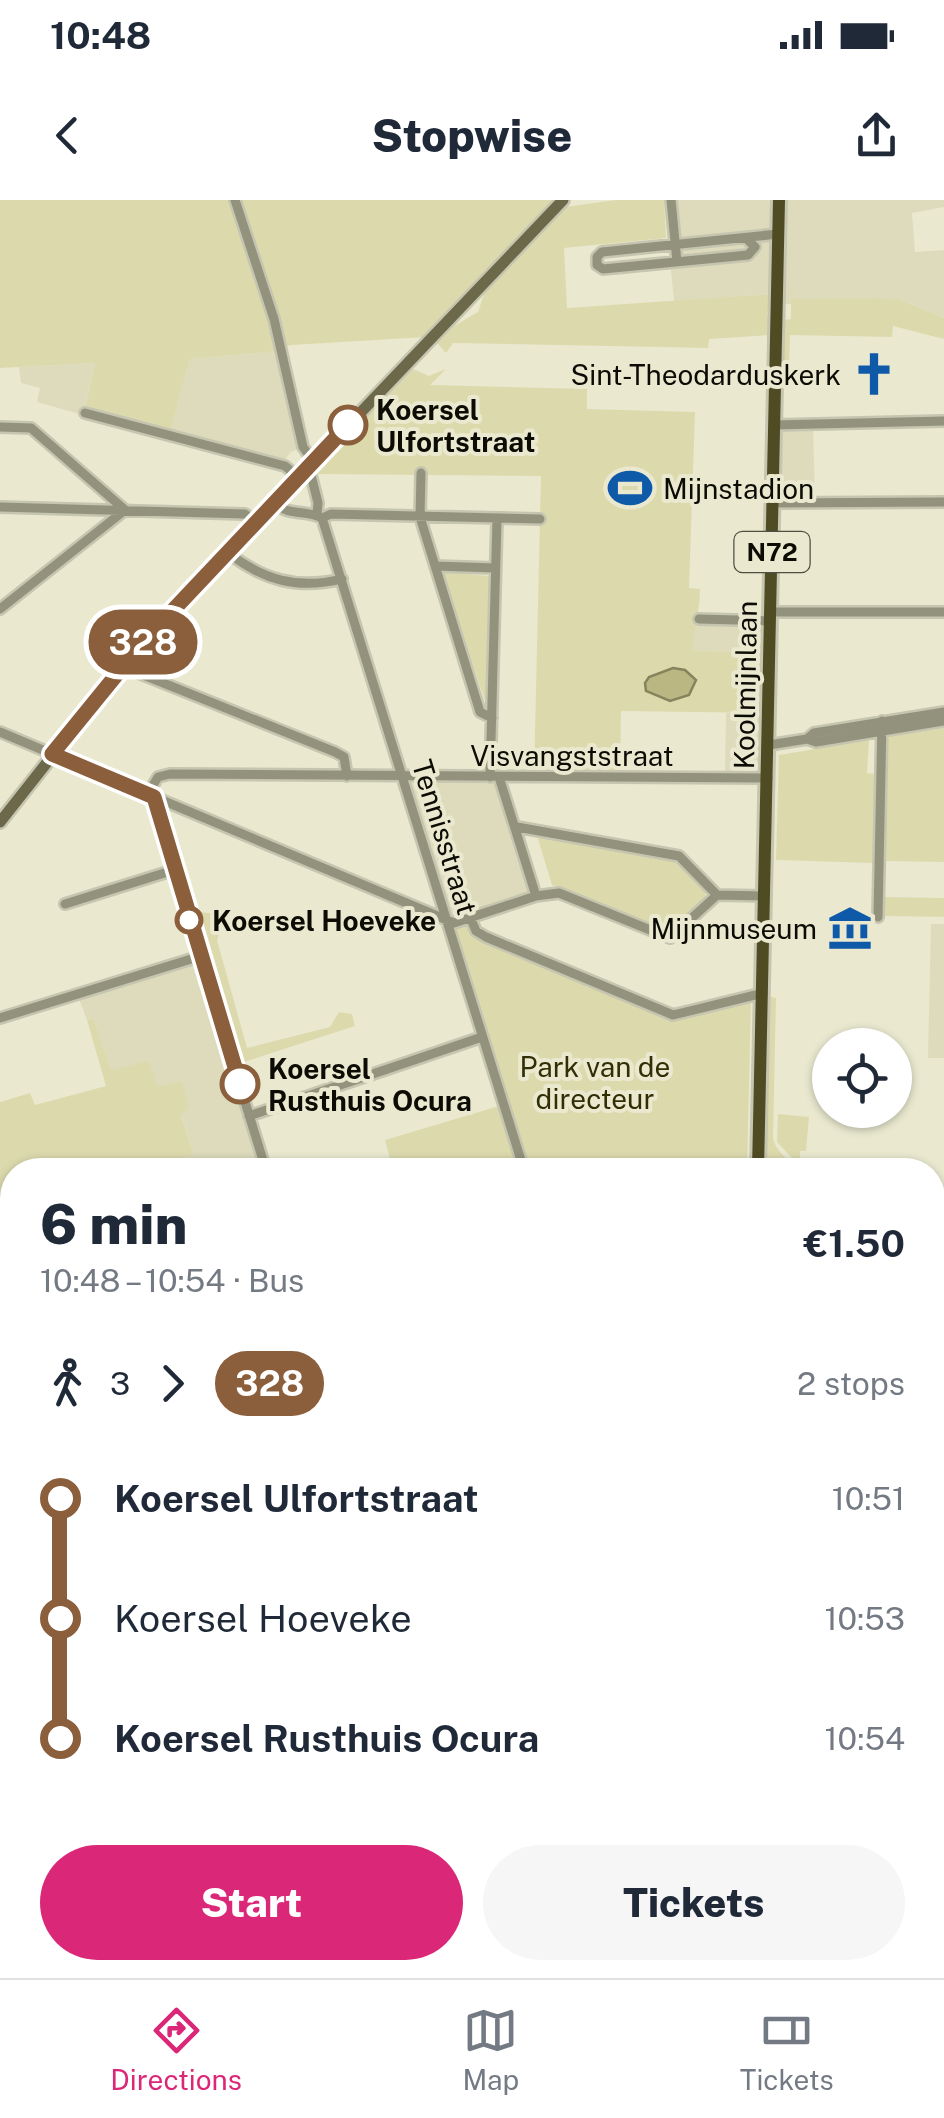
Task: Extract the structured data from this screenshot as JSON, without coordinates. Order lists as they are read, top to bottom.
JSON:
{
  "streets": {
    "main road": ["N72", "Koolmijnlaan"],
    "street": ["Visvangststraat", "Tennisstraat"]
  },
  "crossings": [
    ["Koolmijnlaan", "Visvangststraat"],
    ["Visvangststraat", "Tennisstraat"]
  ],
  "parks": ["Park van de directeur"],
  "places": {
    "church": ["Sint-Theodarduskerk"],
    "other": ["Koersel Ulfortstraat", "Koersel Hoeveke", "Koersel Rusthuis Ocura"],
    "sports": ["Mijnstadion"],
    "museum": ["Mijnmuseum"]
  },
  "lines": ["bus line 328"],
  "page": {
    "status": "10:48",
    "header": "Stopwise",
    "on_map": "328",
    "heading": ["6 min", "10:48 – 10:54 · Bus", "€1.50"],
    "legs": ["3", "328", "2 stops"],
    "list": [
      {
        "name": "Koersel Ulfortstraat",
        "value": "10:51"
      },
      {
        "name": "Koersel Hoeveke",
        "value": "10:53"
      },
      {
        "name": "Koersel Rusthuis Ocura",
        "value": "10:54"
      }
    ],
    "buttons": ["Start", "Tickets"],
    "tabs": ["Directions", "Map", "Tickets"]
  }
}
